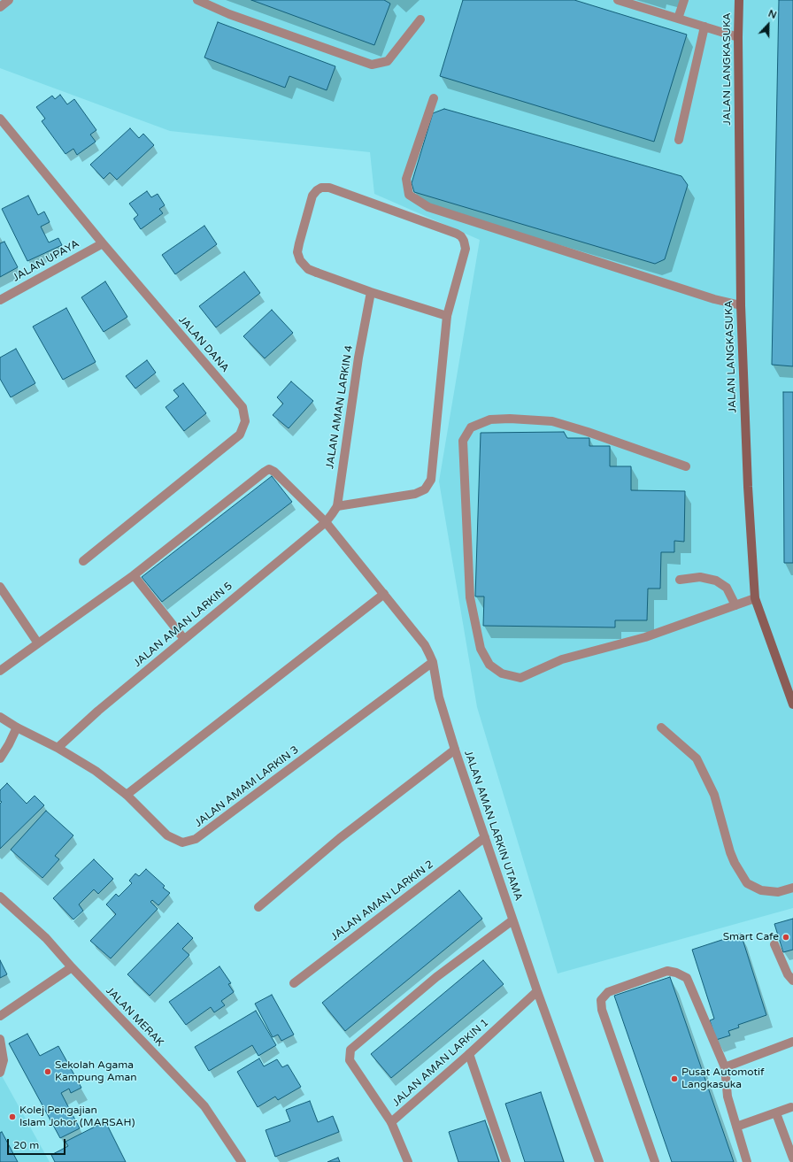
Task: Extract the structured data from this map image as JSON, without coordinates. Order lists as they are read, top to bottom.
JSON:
{
  "streets": {
    "main road": ["JALAN LANGKASUKA"],
    "street": [
      "JALAN UPAYA",
      "JALAN DANA",
      "JALAN AMAN LARKIN 4",
      "JALAN AMAN LARKIN 5",
      "JALAN AMAM LARKIN 3",
      "JALAN AMAN LARKIN UTAMA",
      "JALAN AMAN LARKIN 2",
      "JALAN MERAK",
      "JALAN AMAN LARKIN 1"
    ]
  },
  "crossings": [
    ["JALAN UPAYA", "JALAN DANA"],
    ["JALAN AMAN LARKIN 4", "JALAN AMAN LARKIN 5"],
    ["JALAN AMAN LARKIN 4", "JALAN AMAN LARKIN UTAMA"],
    ["JALAN AMAN LARKIN 5", "JALAN AMAM LARKIN 3"],
    ["JALAN AMAN LARKIN 5", "JALAN AMAN LARKIN UTAMA"],
    ["JALAN AMAM LARKIN 3", "JALAN AMAN LARKIN UTAMA"],
    ["JALAN AMAN LARKIN UTAMA", "JALAN AMAN LARKIN 2"],
    ["JALAN AMAN LARKIN UTAMA", "JALAN AMAN LARKIN 1"]
  ],
  "places": [
    "Smart Cafe",
    "Sekolah Agama Kampung Aman",
    "Pusat Automotif Langkasuka",
    "Kolej Pengajian Islam Johor (MARSAH)"
  ],
  "scale_bar": "20 m",
  "north": "top"
}
